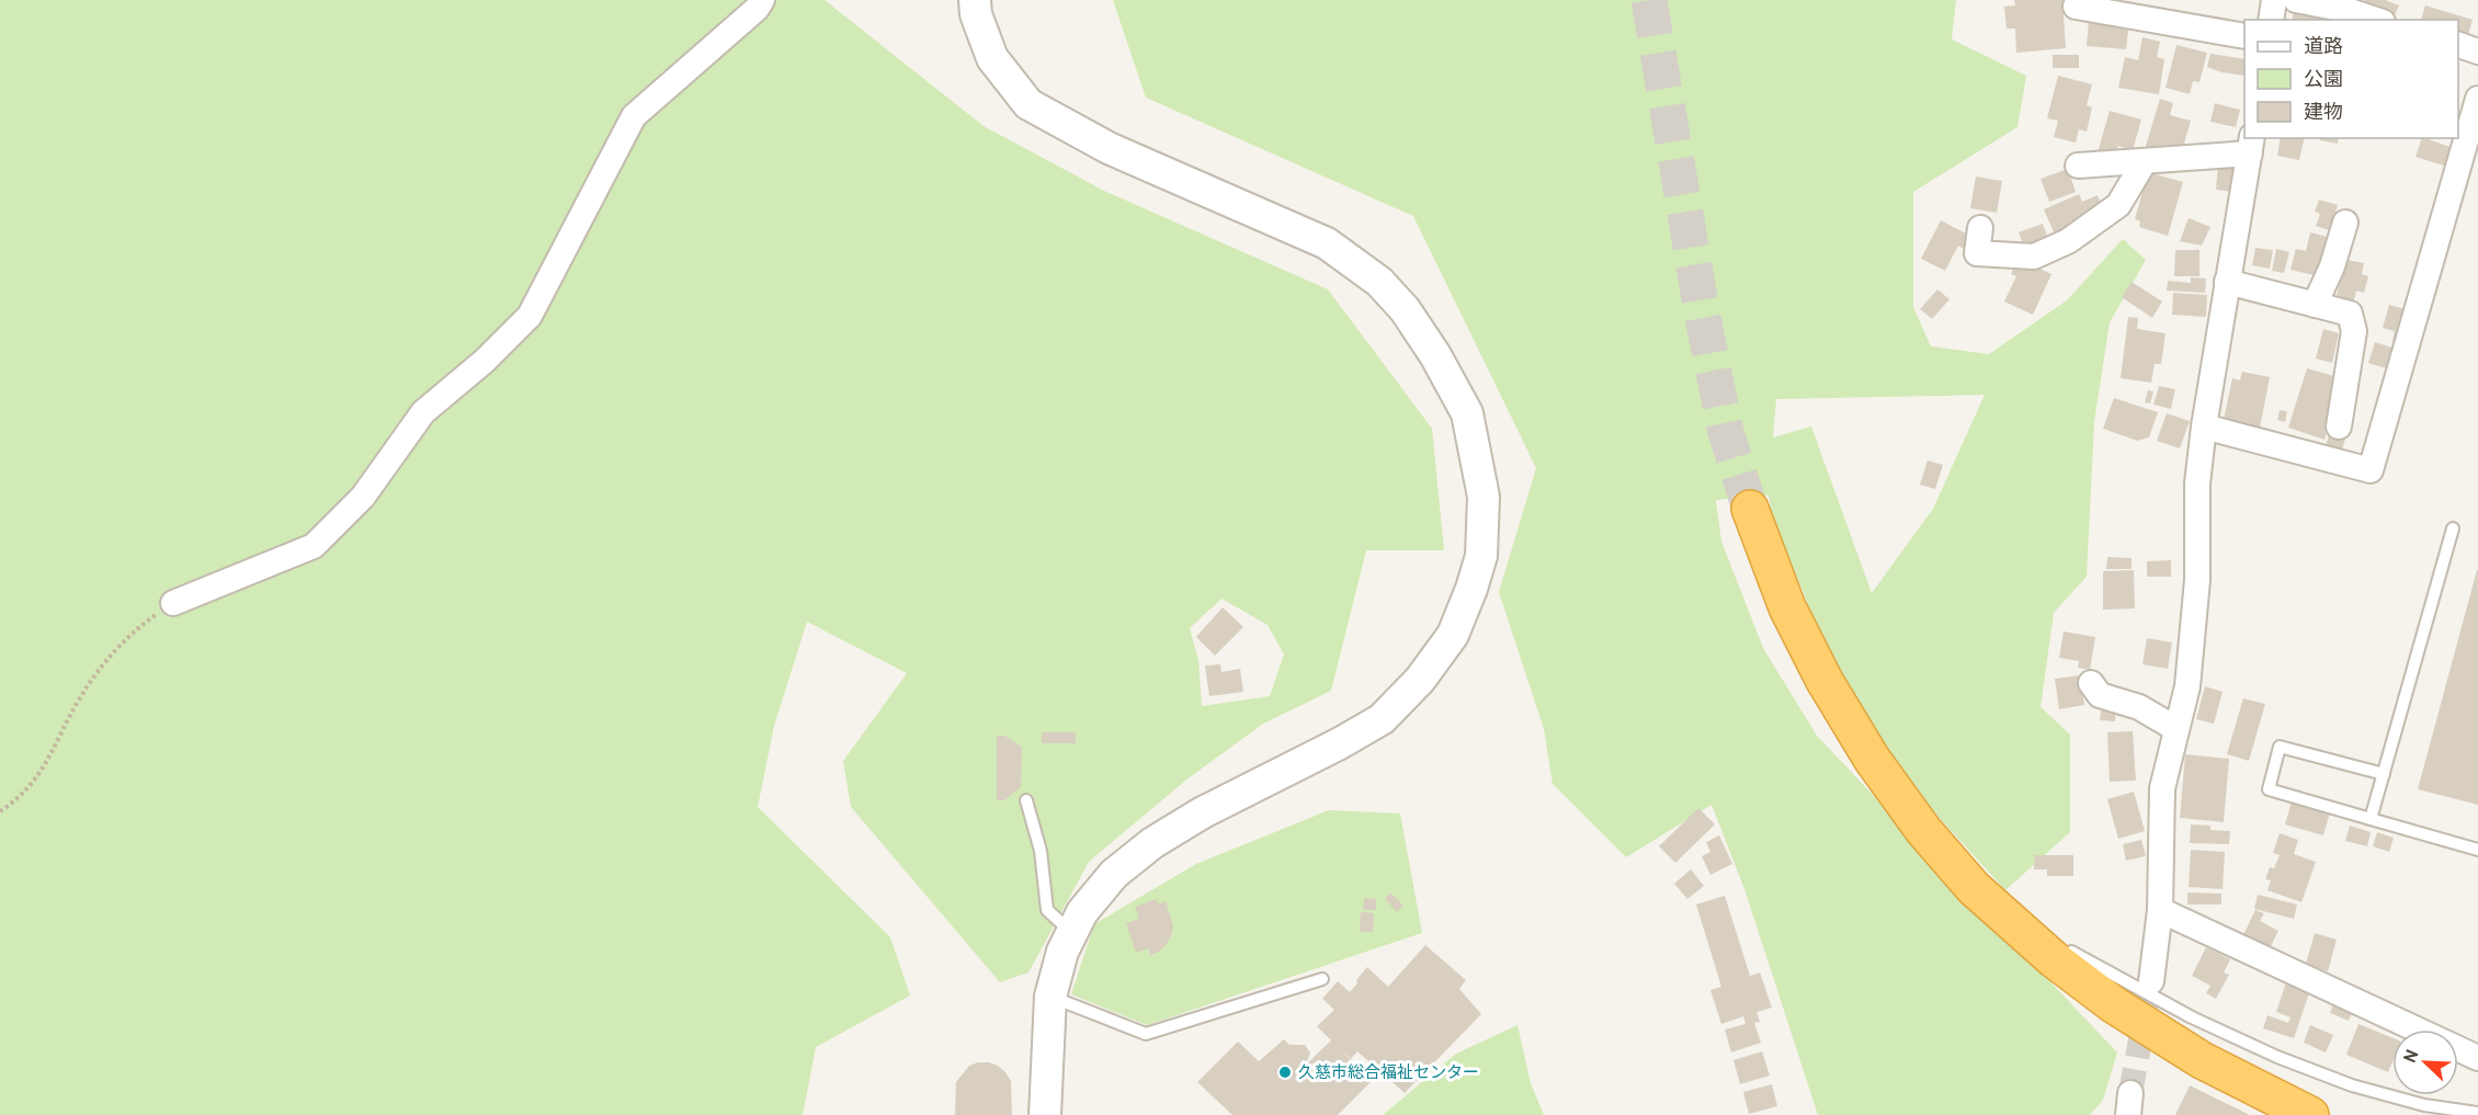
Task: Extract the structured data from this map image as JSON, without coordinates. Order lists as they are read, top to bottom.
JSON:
{
  "places": ["久慈市総合福祉センター"],
  "legend": ["道路", "公園", "建物"],
  "north": "top left"
}
